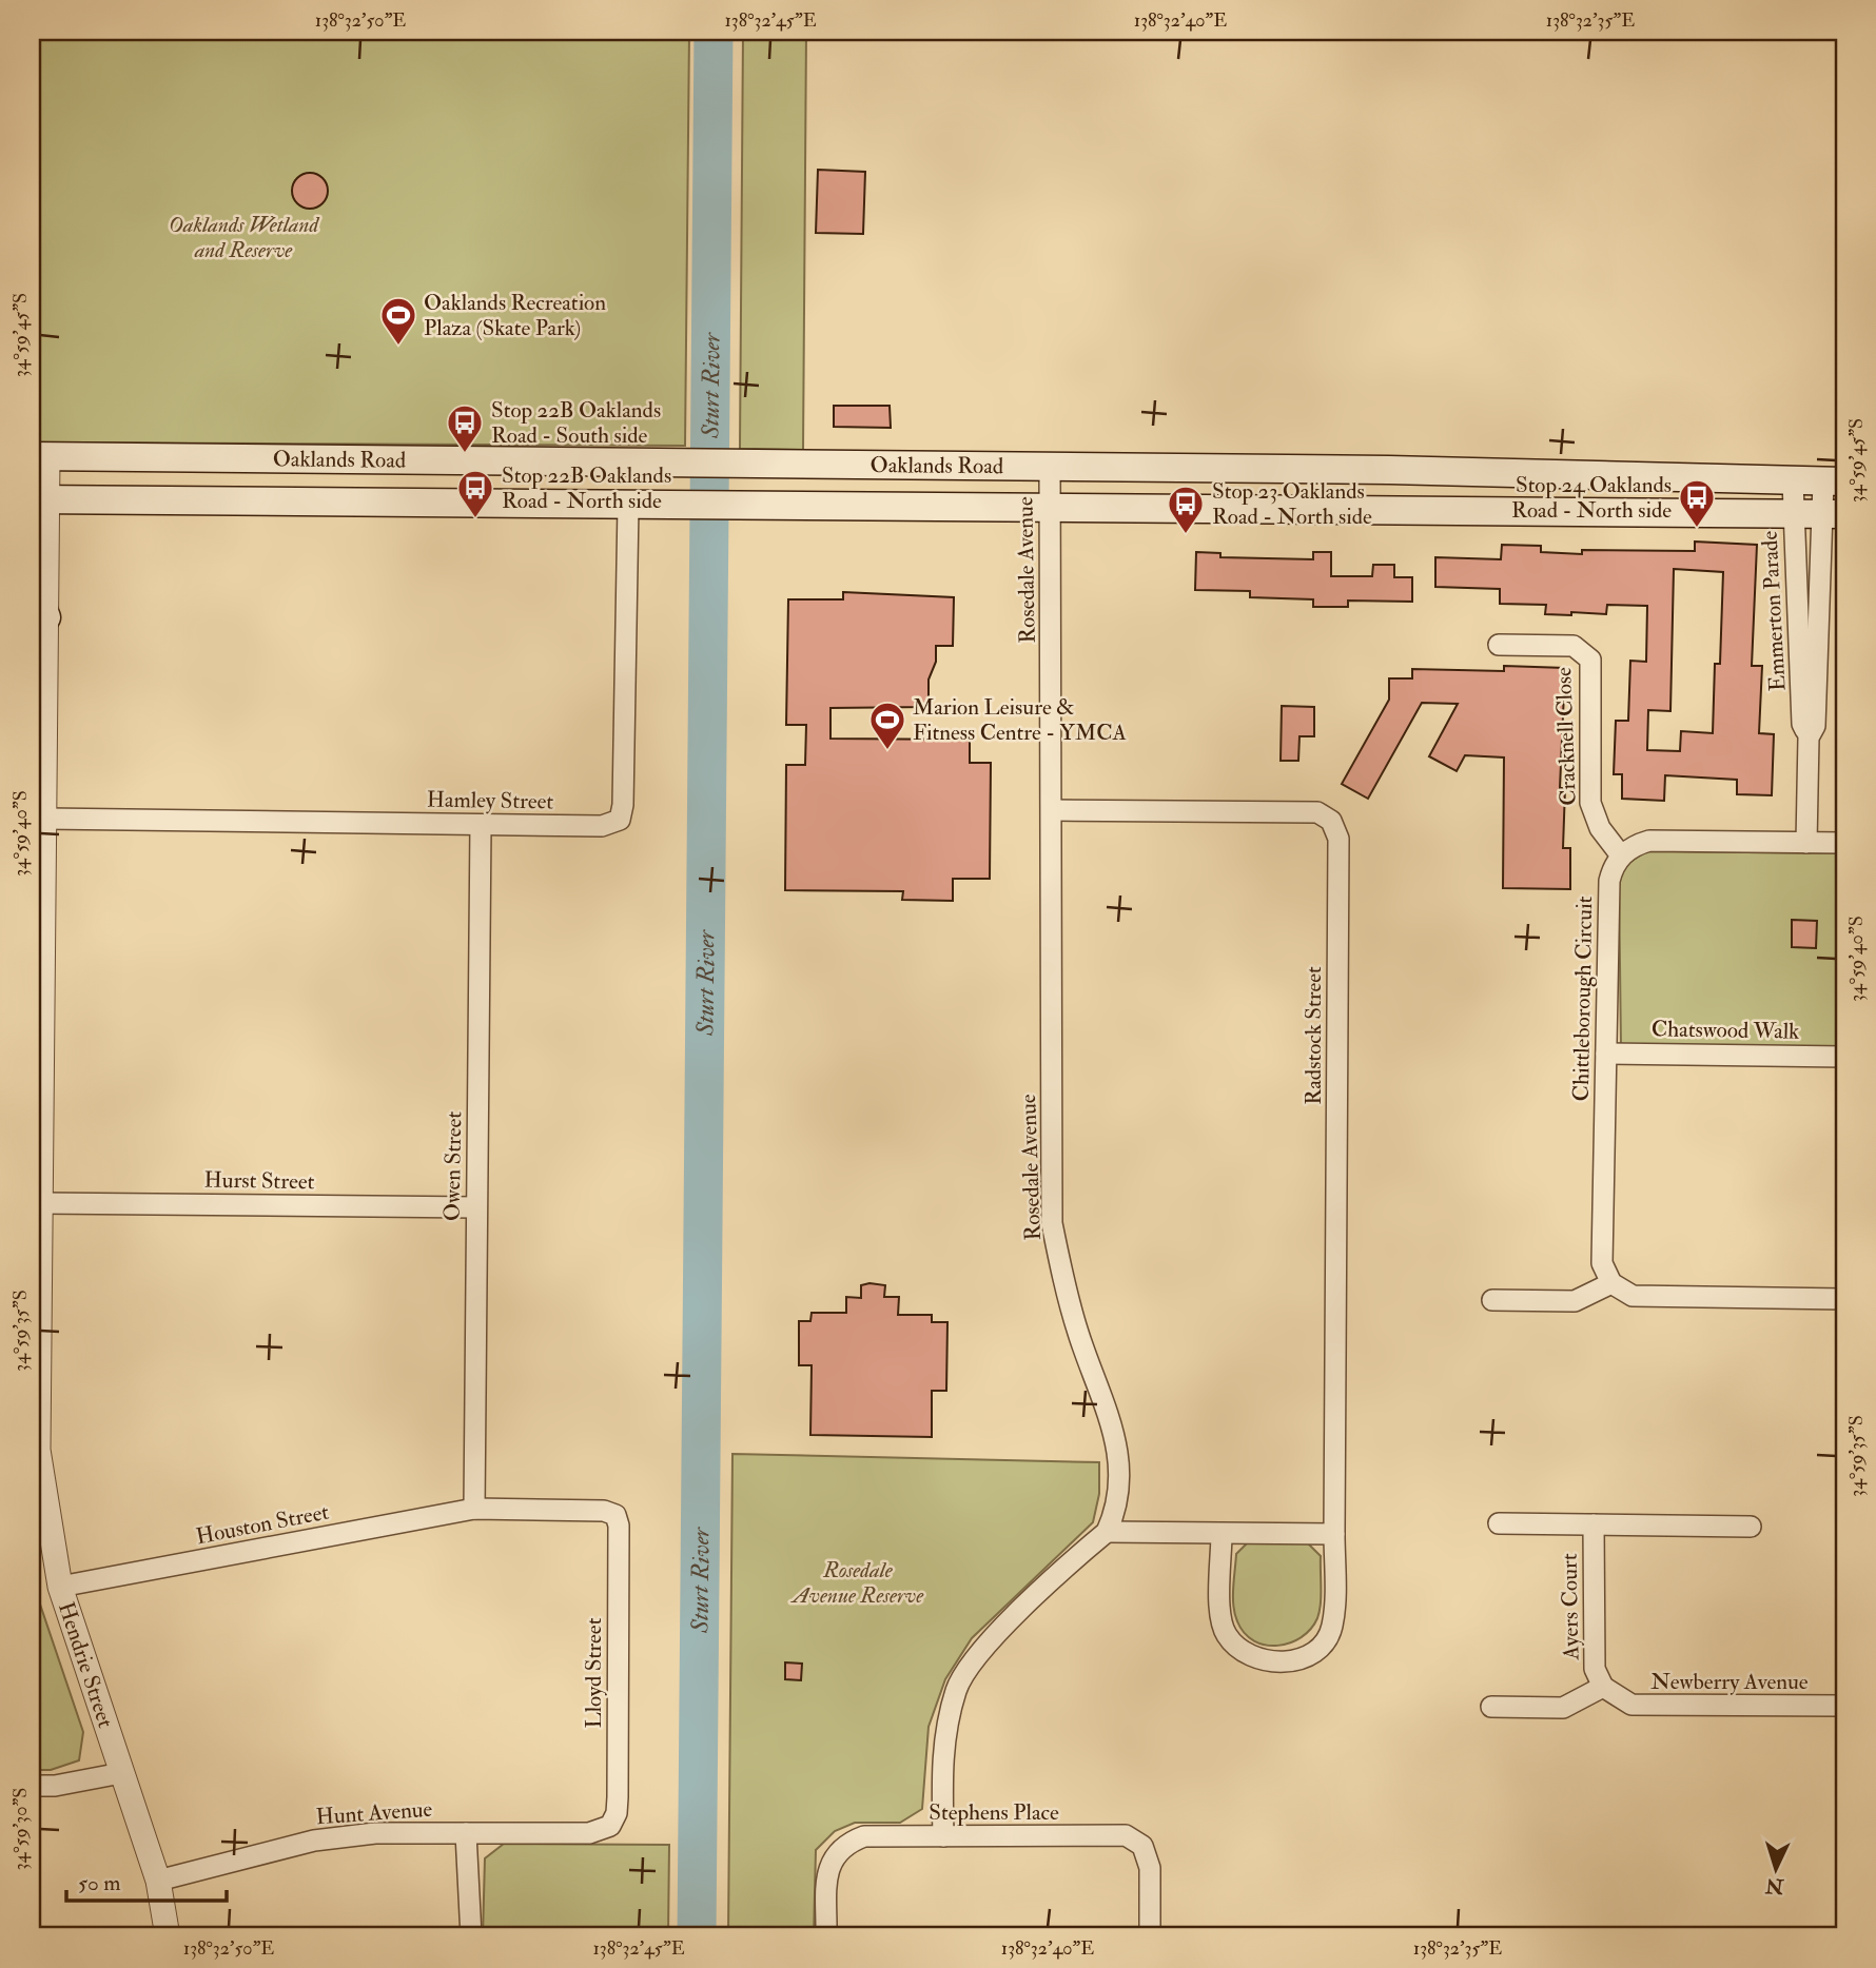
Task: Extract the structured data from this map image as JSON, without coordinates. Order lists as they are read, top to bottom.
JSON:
{
  "streets": {
    "main road": ["Oaklands Road"],
    "street": [
      "Rosedale Avenue",
      "Emmerton Parade",
      "Cracknell Close",
      "Hamley Street",
      "Chittleborough Circuit",
      "Chatswood Walk",
      "Radstock Street",
      "Owen Street",
      "Hurst Street",
      "Houston Street",
      "Ayers Court",
      "Hendrie Street",
      "Lloyd Street",
      "Newberry Avenue",
      "Stephens Place",
      "Hunt Avenue"
    ]
  },
  "crossings": [
    ["Oaklands Road", "Rosedale Avenue"],
    ["Oaklands Road", "Emmerton Parade"],
    ["Oaklands Road", "Hamley Street"],
    ["Oaklands Road", "Hendrie Street"],
    ["Rosedale Avenue", "Radstock Street"],
    ["Rosedale Avenue", "Stephens Place"],
    ["Cracknell Close", "Chittleborough Circuit"],
    ["Hamley Street", "Owen Street"],
    ["Hamley Street", "Hendrie Street"],
    ["Chittleborough Circuit", "Chatswood Walk"],
    ["Owen Street", "Hurst Street"],
    ["Owen Street", "Houston Street"],
    ["Owen Street", "Lloyd Street"],
    ["Hurst Street", "Hendrie Street"],
    ["Houston Street", "Hendrie Street"],
    ["Houston Street", "Lloyd Street"],
    ["Ayers Court", "Newberry Avenue"],
    ["Hendrie Street", "Hunt Avenue"],
    ["Lloyd Street", "Hunt Avenue"]
  ],
  "water": ["Sturt River"],
  "parks": ["Oaklands Wetland and Reserve", "Rosedale Avenue Reserve"],
  "places": {
    "sports": ["Oaklands Recreation Plaza (Skate Park)", "Marion Leisure & Fitness Centre - YMCA"],
    "bus stop": [
      "Stop 22B Oaklands Road - South side",
      "Stop 22B Oaklands Road - North side",
      "Stop 24 Oaklands Road - North side",
      "Stop 23 Oaklands Road - North side"
    ]
  },
  "scale_bar": "50 m",
  "north": "bottom",
  "coordinates": [
    "138°32'50\"E",
    "138°32'45\"E",
    "138°32'40\"E",
    "138°32'35\"E",
    "34°59'45\"S",
    "34°59'40\"S",
    "34°59'35\"S",
    "34°59'30\"S"
  ]
}
